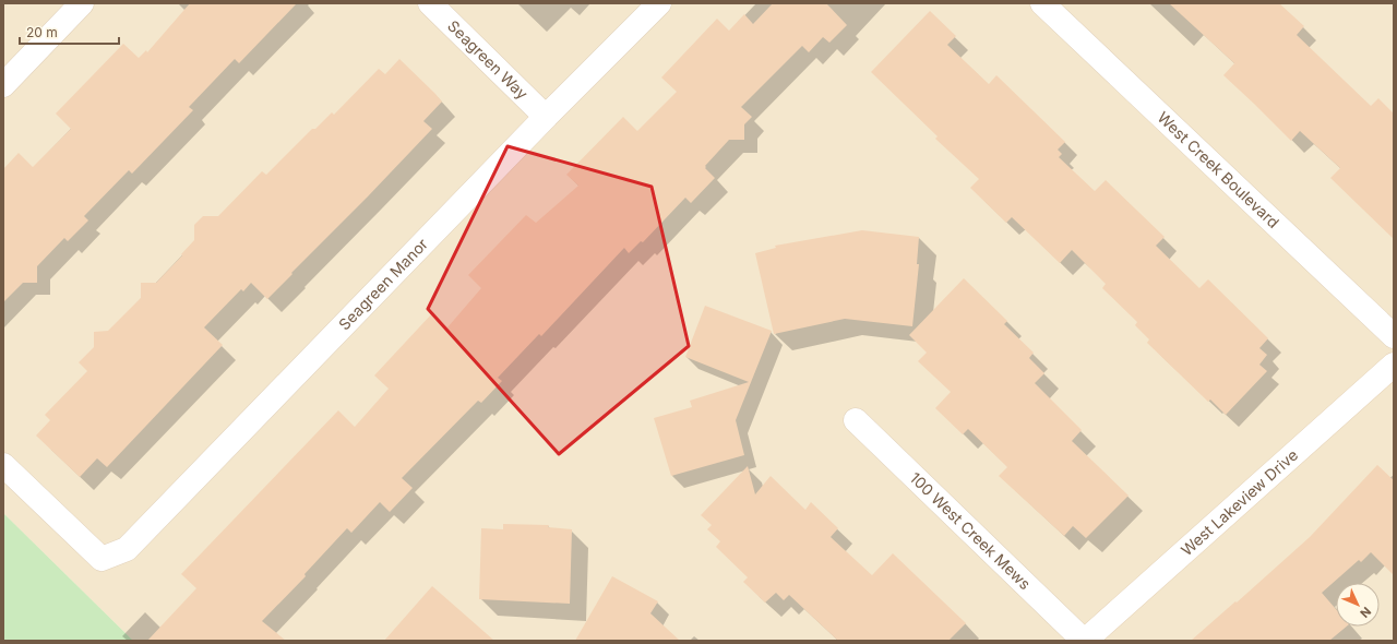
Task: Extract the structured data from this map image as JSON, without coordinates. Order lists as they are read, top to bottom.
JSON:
{
  "streets": {
    "street": [
      "Seagreen Way",
      "West Creek Boulevard",
      "Seagreen Manor",
      "West Lakeview Drive",
      "100 West Creek Mews"
    ]
  },
  "crossings": [
    ["Seagreen Way", "Seagreen Manor"],
    ["West Lakeview Drive", "100 West Creek Mews"]
  ],
  "scale_bar": "20 m",
  "north": "bottom right"
}
